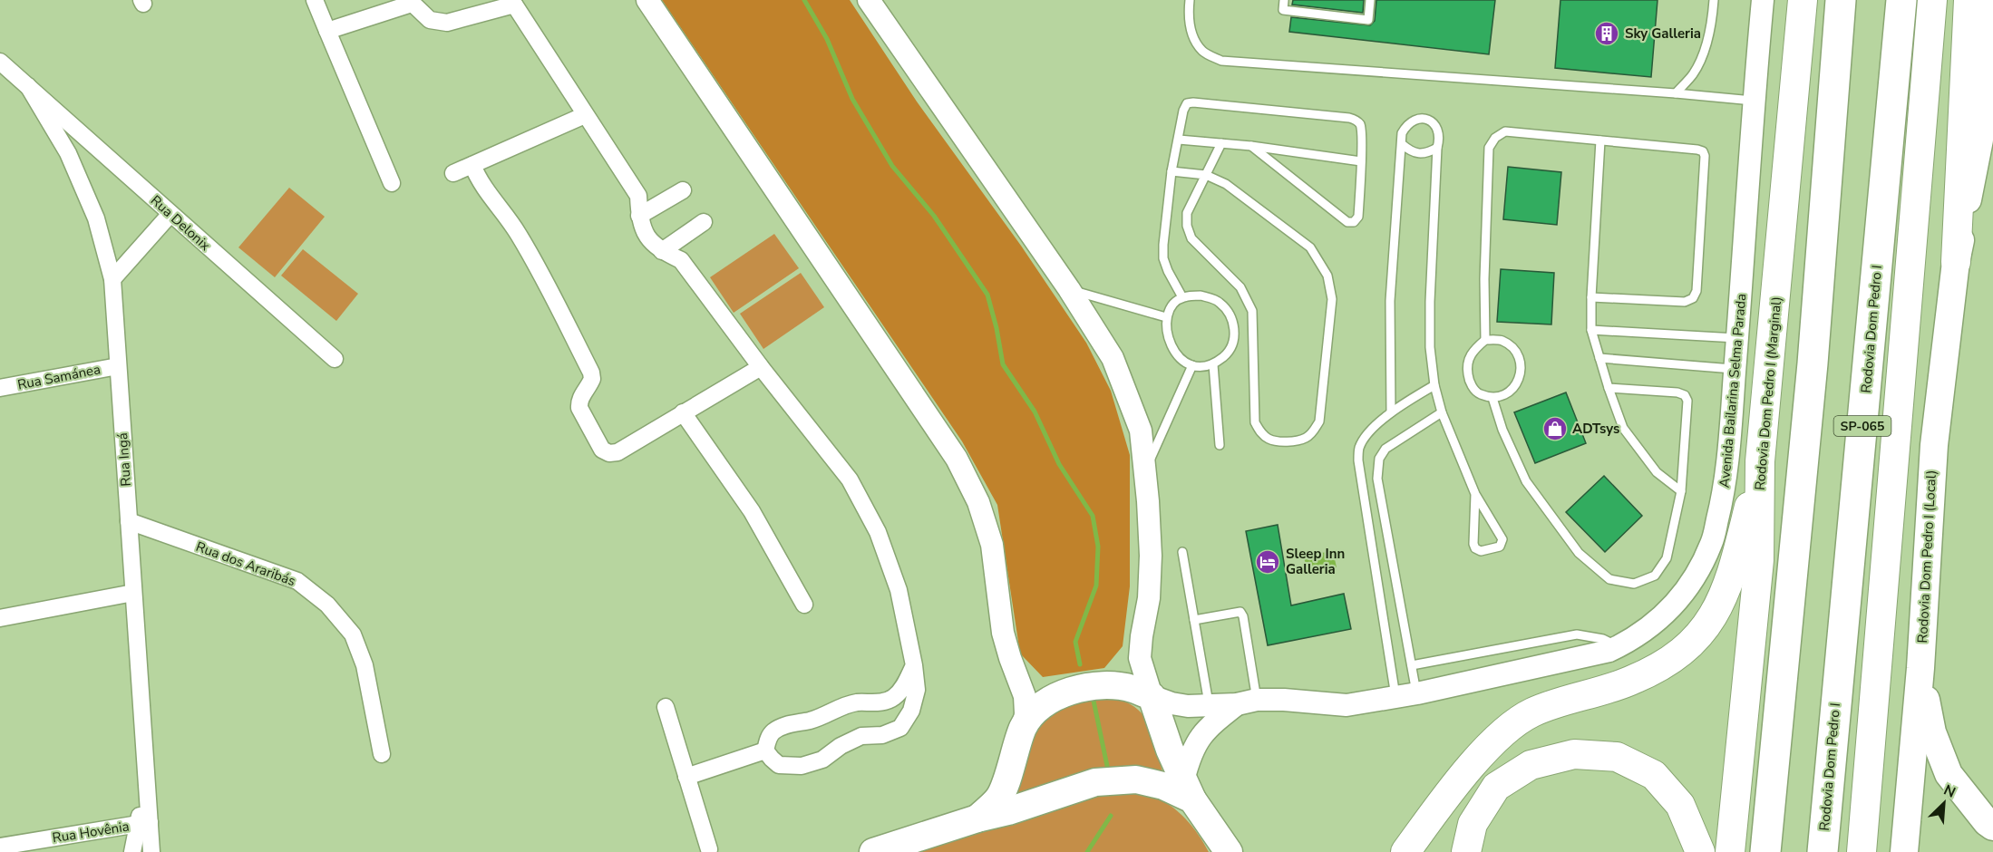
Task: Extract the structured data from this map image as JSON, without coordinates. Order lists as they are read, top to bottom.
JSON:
{
  "streets": {
    "highway": ["Rodovia Dom Pedro I", "Rodovia Dom Pedro I (Marginal)", "SP-065"],
    "main road": ["Rodovia Dom Pedro I (Local)"],
    "street": [
      "Rua Delonix",
      "Rua Samánea",
      "Avenida Bailarina Selma Parada",
      "Rua Ingá",
      "Rua dos Araribás",
      "Rua Hovênia"
    ]
  },
  "crossings": [
    ["Rua Delonix", "Rua Ingá"],
    ["Rua Samánea", "Rua Ingá"],
    ["Rua Ingá", "Rua dos Araribás"],
    ["Rua Ingá", "Rua Hovênia"]
  ],
  "places": {
    "building": ["Sky Galleria"],
    "shop": ["ADTsys"],
    "hotel": ["Sleep Inn Galleria"]
  },
  "north": "top right"
}
